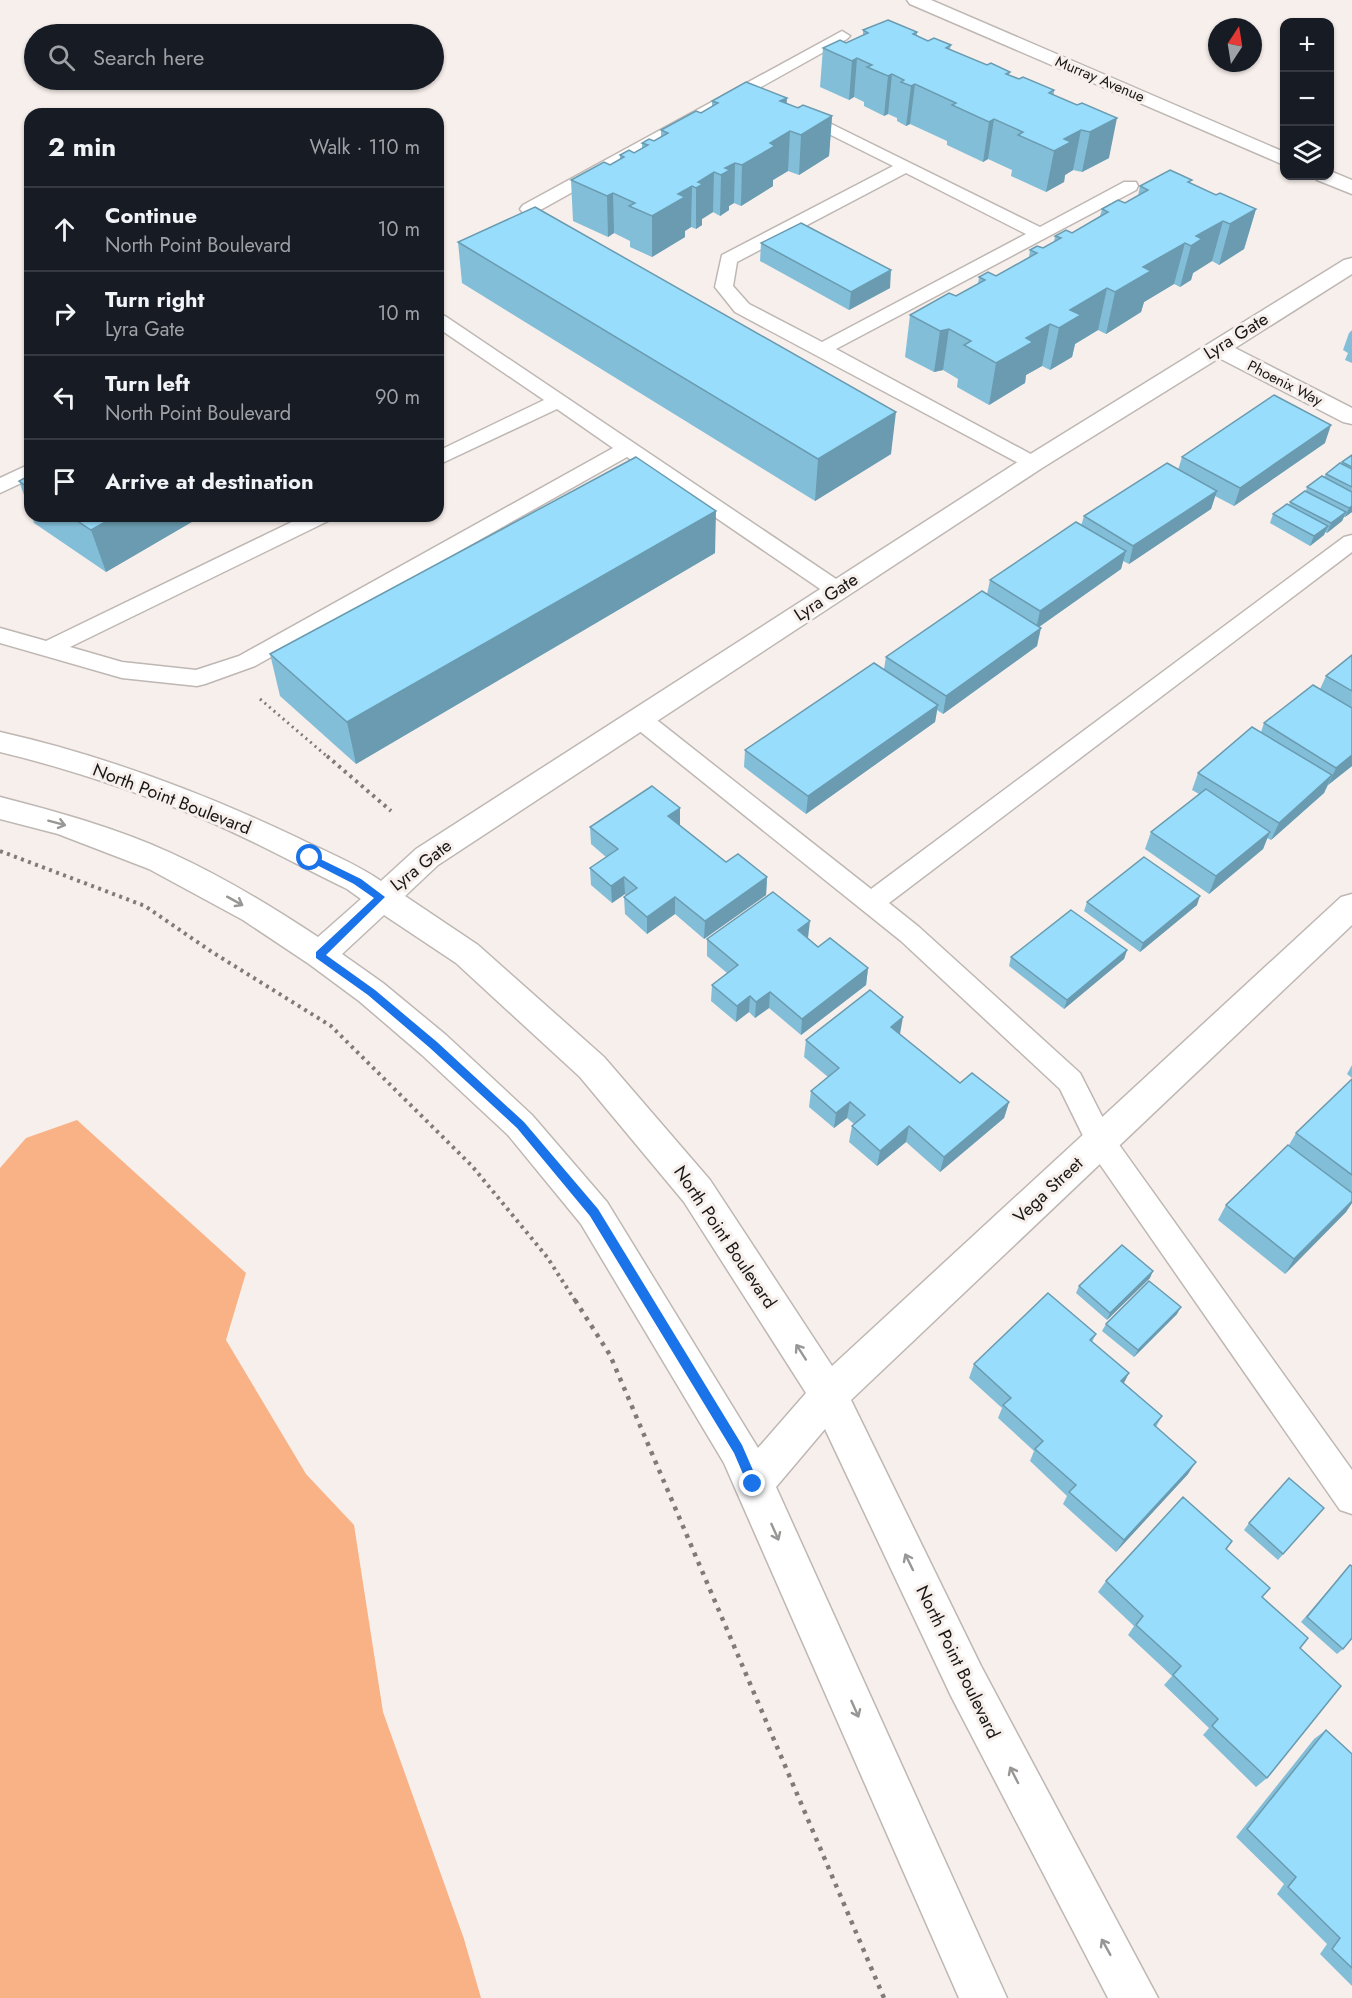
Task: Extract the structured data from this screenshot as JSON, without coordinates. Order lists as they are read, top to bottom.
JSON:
{
  "streets": {
    "street": [
      "Murray Avenue",
      "Lyra Gate",
      "Phoenix Way",
      "North Point Boulevard",
      "Vega Street"
    ]
  },
  "crossings": [
    ["Lyra Gate", "Phoenix Way"],
    ["Lyra Gate", "North Point Boulevard"],
    ["North Point Boulevard", "Vega Street"]
  ],
  "north": "top",
  "page": {
    "map_buttons": ["+", "−"],
    "search": "Search here",
    "heading": ["2 min", "Walk · 110 m"],
    "list": [
      ["Continue", "North Point Boulevard", "10 m"],
      ["Turn right", "Lyra Gate", "10 m"],
      ["Turn left", "North Point Boulevard", "90 m"],
      "Arrive at destination"
    ]
  }
}
